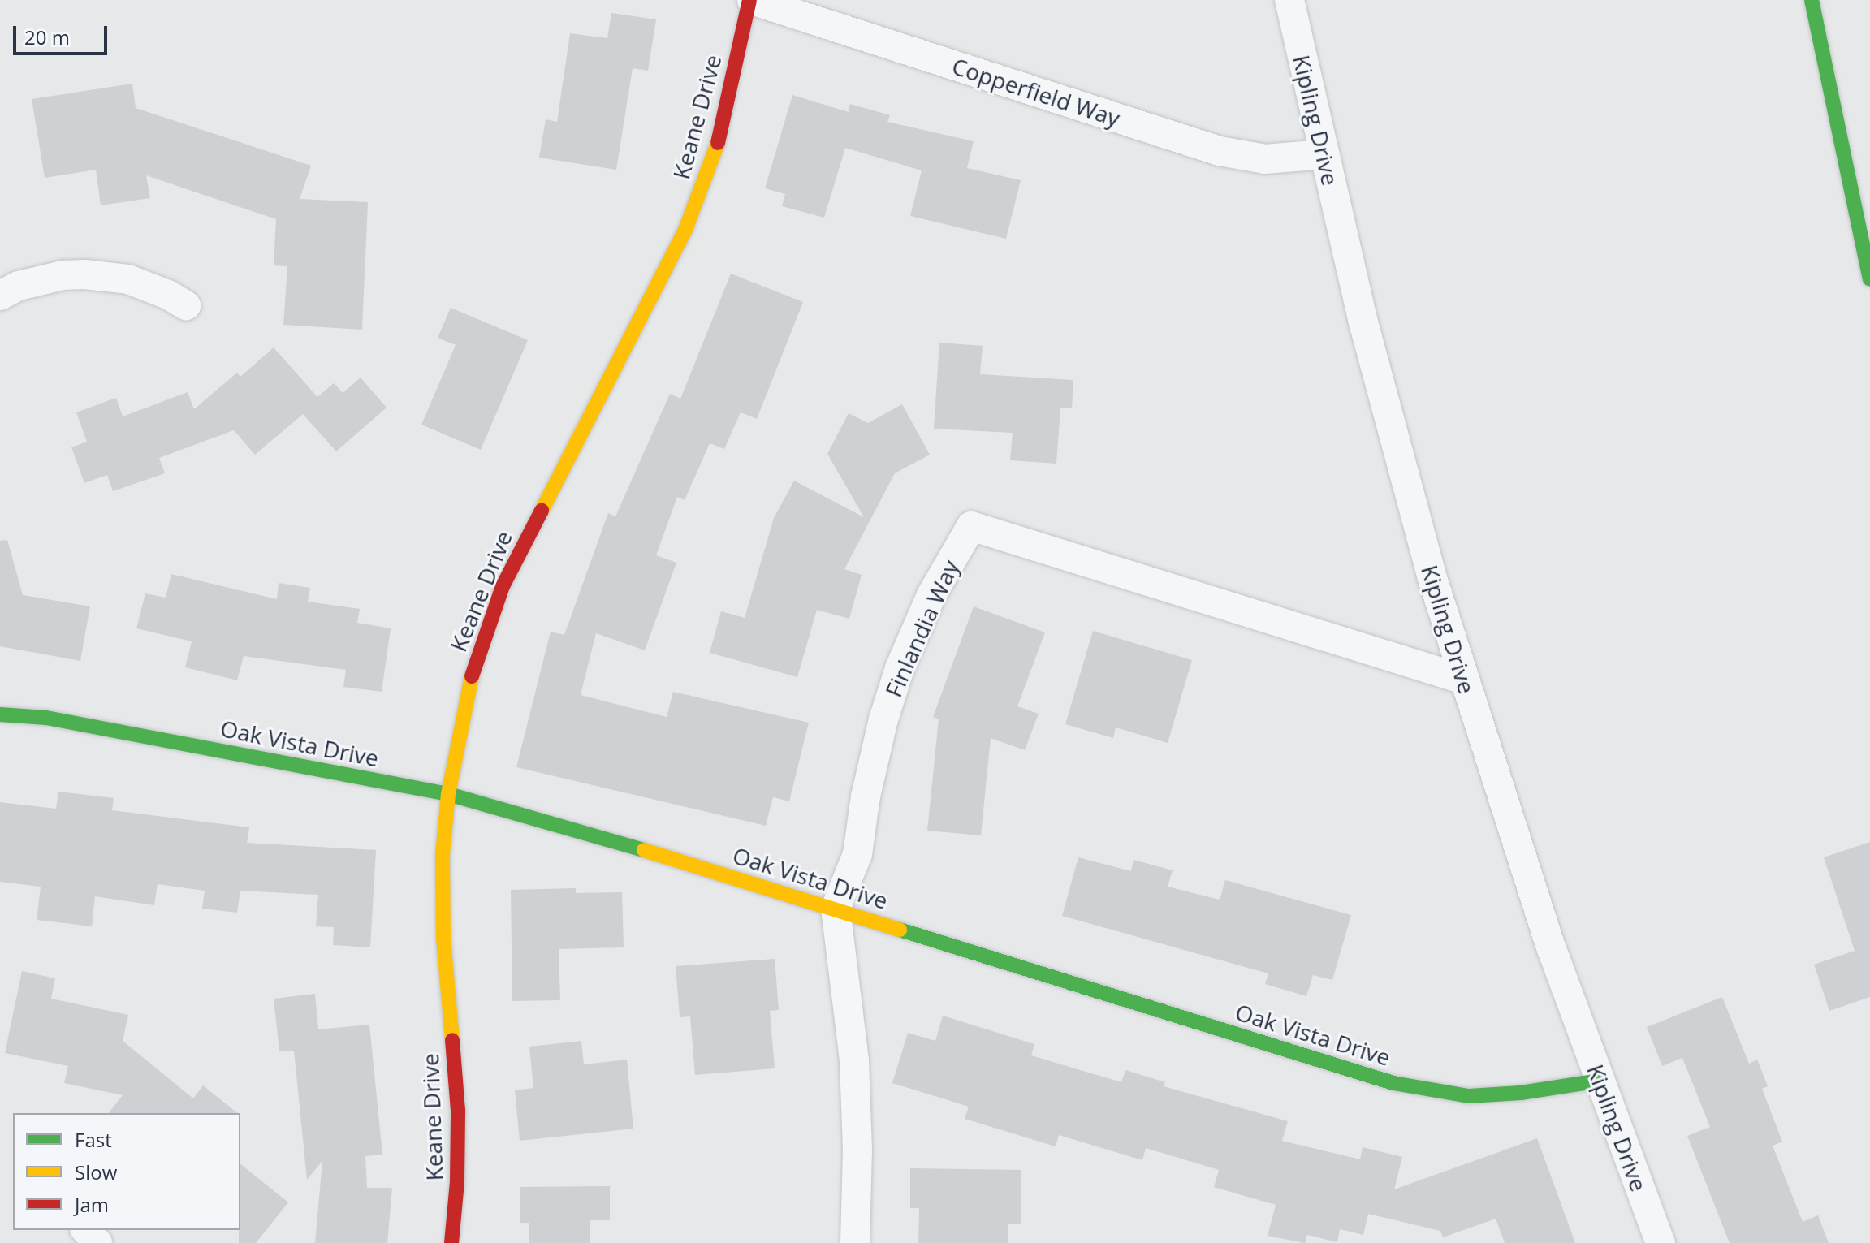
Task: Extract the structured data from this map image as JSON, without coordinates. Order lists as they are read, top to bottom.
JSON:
{
  "streets": {
    "street": [
      "Copperfield Way",
      "Keane Drive",
      "Kipling Drive",
      "Finlandia Way",
      "Oak Vista Drive"
    ]
  },
  "crossings": [
    ["Copperfield Way", "Keane Drive"],
    ["Copperfield Way", "Kipling Drive"],
    ["Keane Drive", "Oak Vista Drive"],
    ["Kipling Drive", "Finlandia Way"],
    ["Kipling Drive", "Oak Vista Drive"],
    ["Finlandia Way", "Oak Vista Drive"]
  ],
  "legend": ["Fast", "Slow", "Jam"],
  "scale_bar": "20 m"
}
